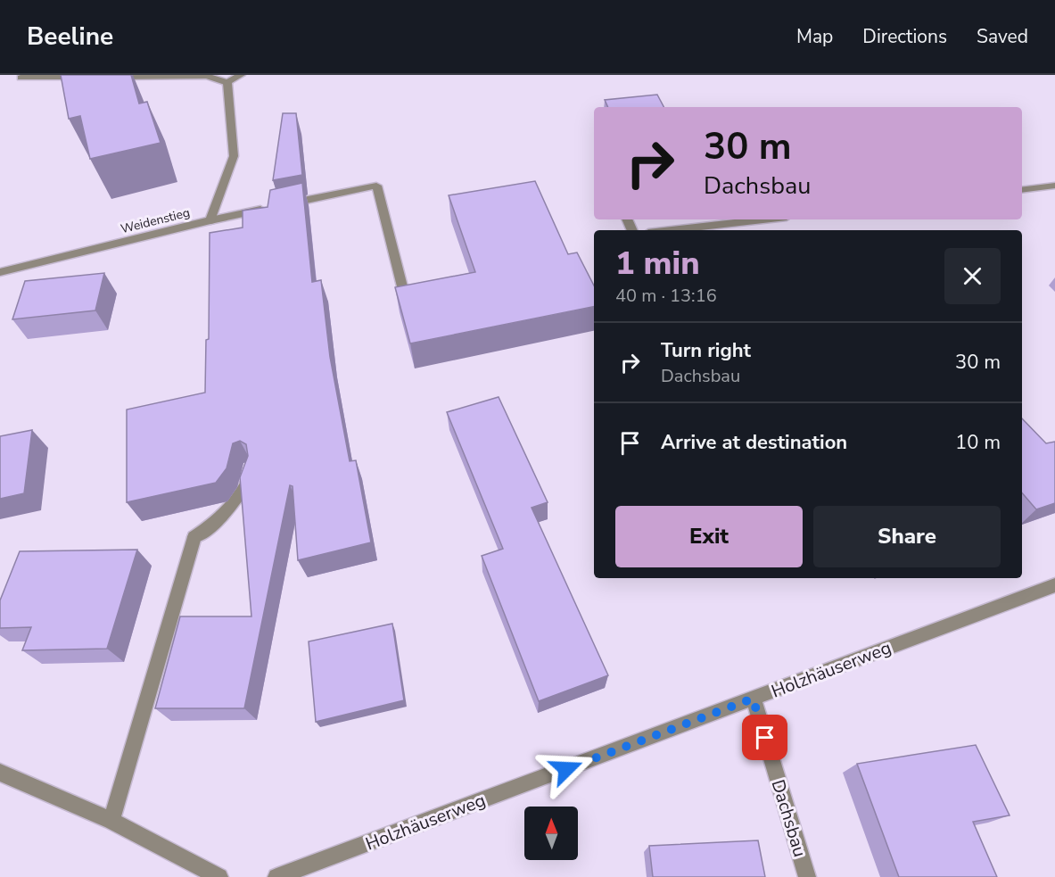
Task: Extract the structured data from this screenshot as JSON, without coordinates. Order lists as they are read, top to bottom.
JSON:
{
  "streets": {
    "street": ["Weidenstieg", "Holzhäuserweg", "Dachsbau"]
  },
  "crossings": [
    ["Holzhäuserweg", "Dachsbau"]
  ],
  "north": "top",
  "page": {
    "header": "Beeline",
    "nav": ["Map", "Directions", "Saved"],
    "turn": ["30 m", "Dachsbau"],
    "heading": ["1 min", "40 m · 13:16"],
    "list": [
      {
        "name": "Turn right",
        "note": "Dachsbau",
        "value": "30 m"
      },
      {
        "name": "Arrive at destination",
        "value": "10 m"
      }
    ],
    "buttons": ["Exit", "Share"]
  }
}
